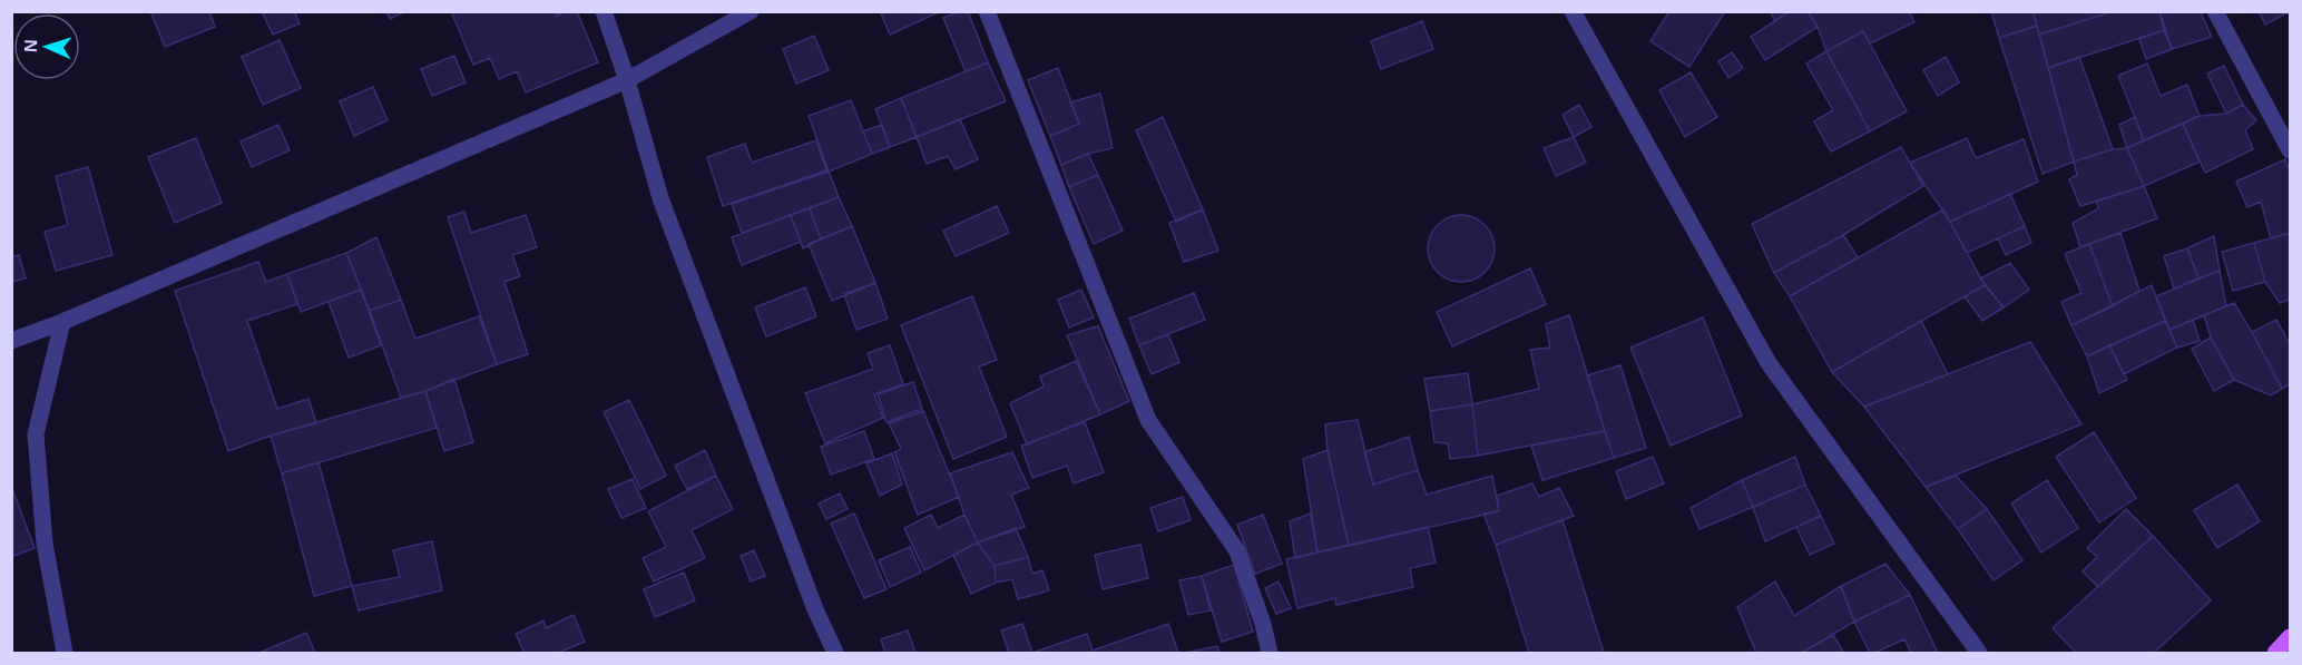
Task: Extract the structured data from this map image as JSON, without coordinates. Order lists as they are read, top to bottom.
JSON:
{
  "north": "left"
}
